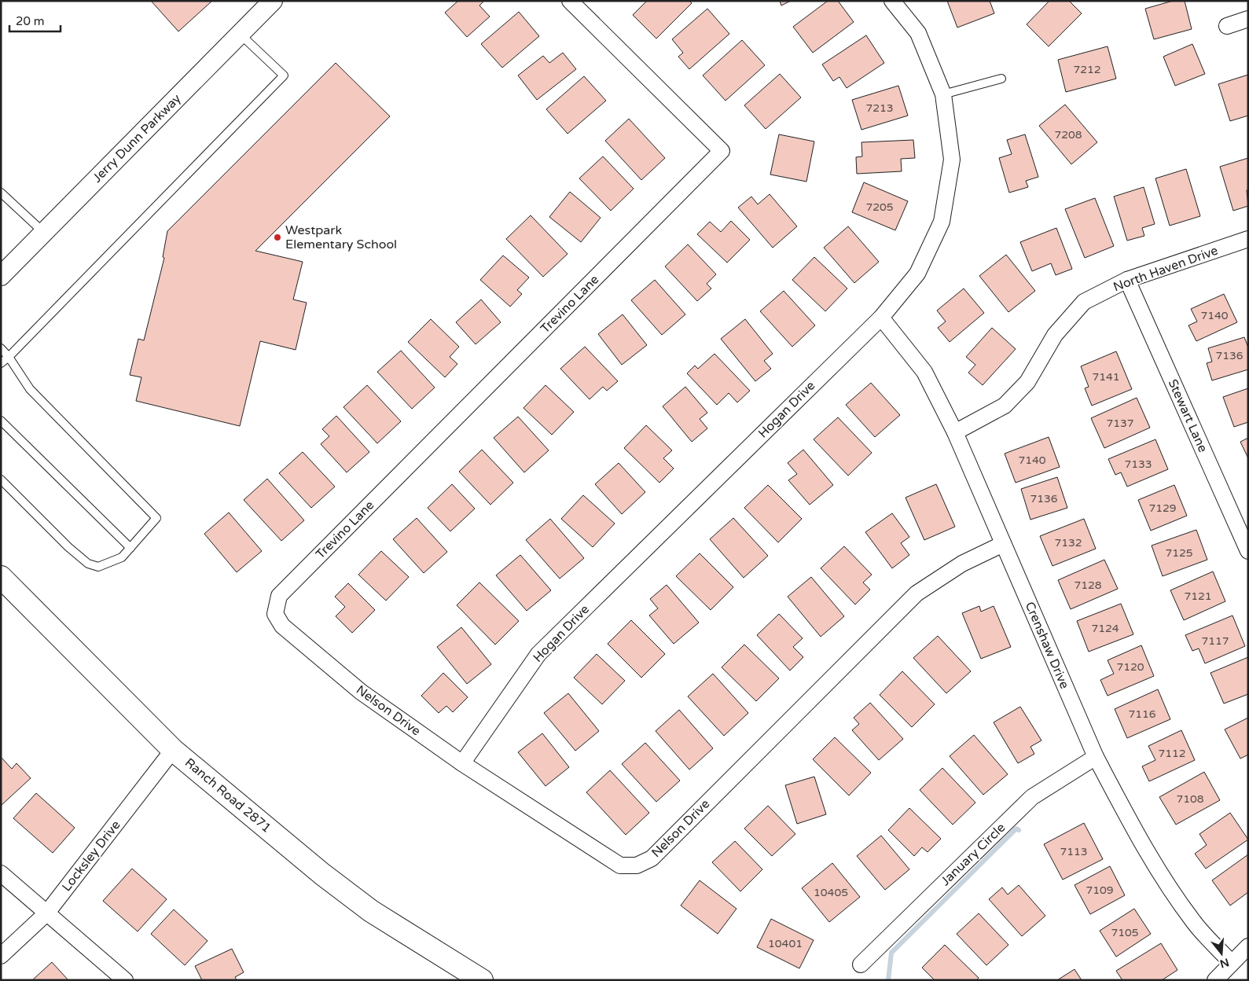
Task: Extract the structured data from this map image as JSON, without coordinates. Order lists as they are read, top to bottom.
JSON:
{
  "streets": {
    "main road": ["Ranch Road 2871"],
    "street": [
      "Jerry Dunn Parkway",
      "North Haven Drive",
      "Trevino Lane",
      "Hogan Drive",
      "Stewart Lane",
      "Crenshaw Drive",
      "Nelson Drive",
      "January Circle",
      "Locksley Drive"
    ]
  },
  "crossings": [
    ["North Haven Drive", "Stewart Lane"],
    ["North Haven Drive", "Crenshaw Drive"],
    ["Trevino Lane", "Nelson Drive"],
    ["Hogan Drive", "Crenshaw Drive"],
    ["Hogan Drive", "Nelson Drive"],
    ["Crenshaw Drive", "Nelson Drive"],
    ["Crenshaw Drive", "January Circle"],
    ["Ranch Road 2871", "Locksley Drive"]
  ],
  "places": ["Westpark Elementary School"],
  "house_numbers": [
    "7212",
    "7213",
    "7208",
    "7205",
    "7140",
    "7136",
    "7141",
    "7137",
    "7140",
    "7133",
    "7136",
    "7129",
    "7132",
    "7125",
    "7128",
    "7121",
    "7124",
    "7117",
    "7120",
    "7116",
    "7112",
    "7108",
    "7113",
    "7109",
    "10405",
    "7105",
    "10401"
  ],
  "scale_bar": "20 m",
  "north": "bottom"
}
